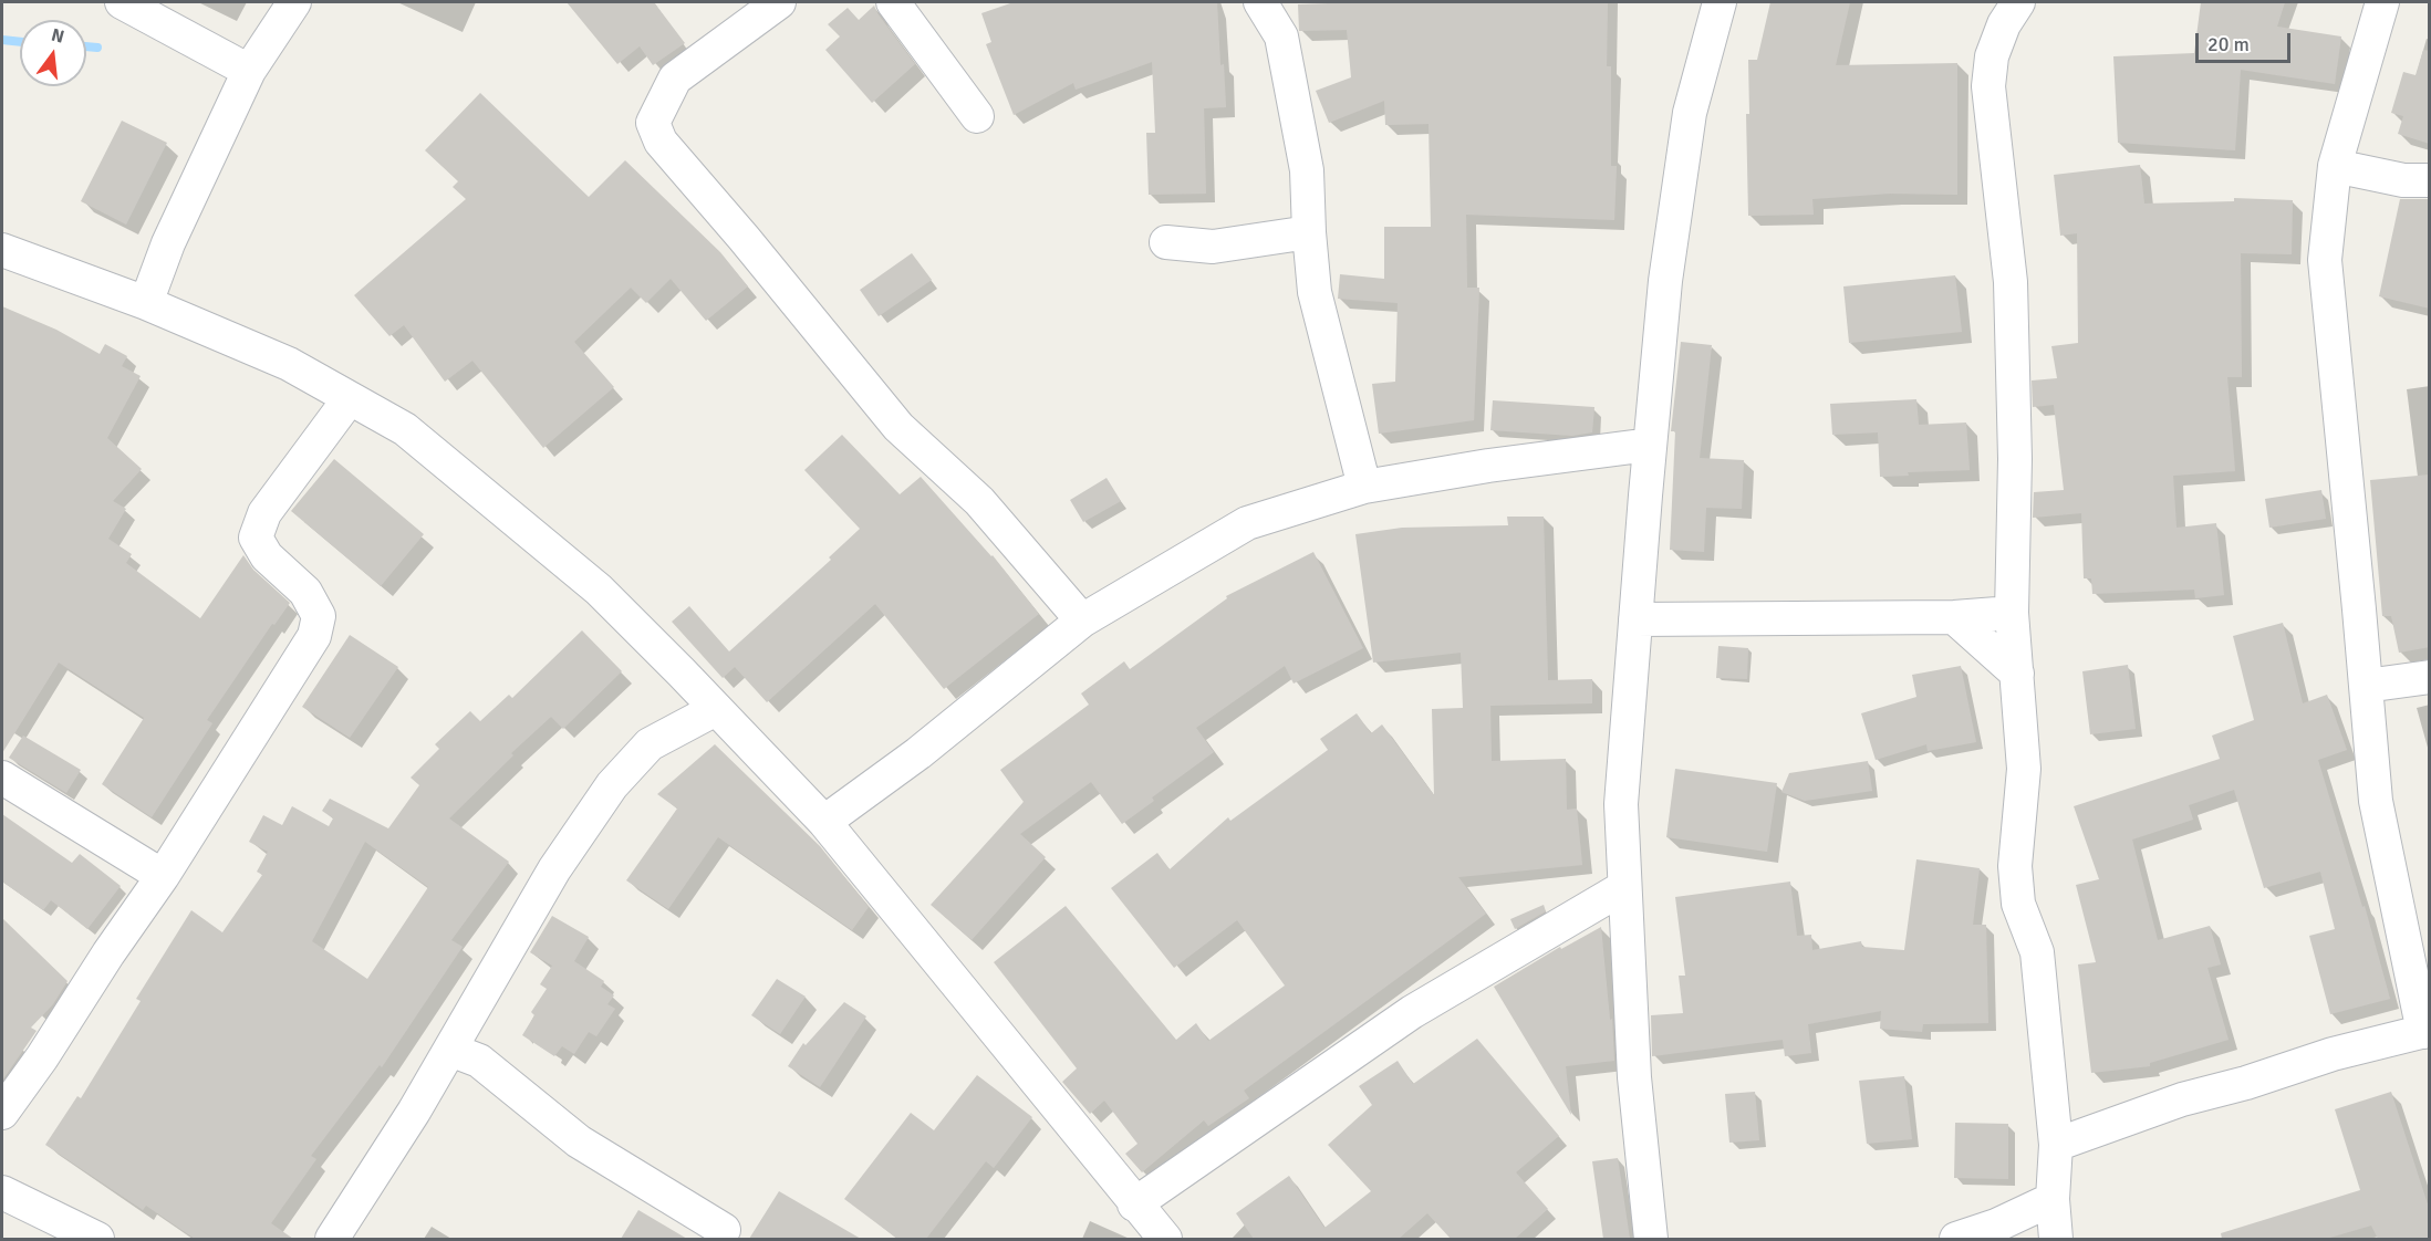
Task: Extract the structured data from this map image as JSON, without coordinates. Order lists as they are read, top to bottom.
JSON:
{
  "scale_bar": "20 m",
  "north": "top"
}
